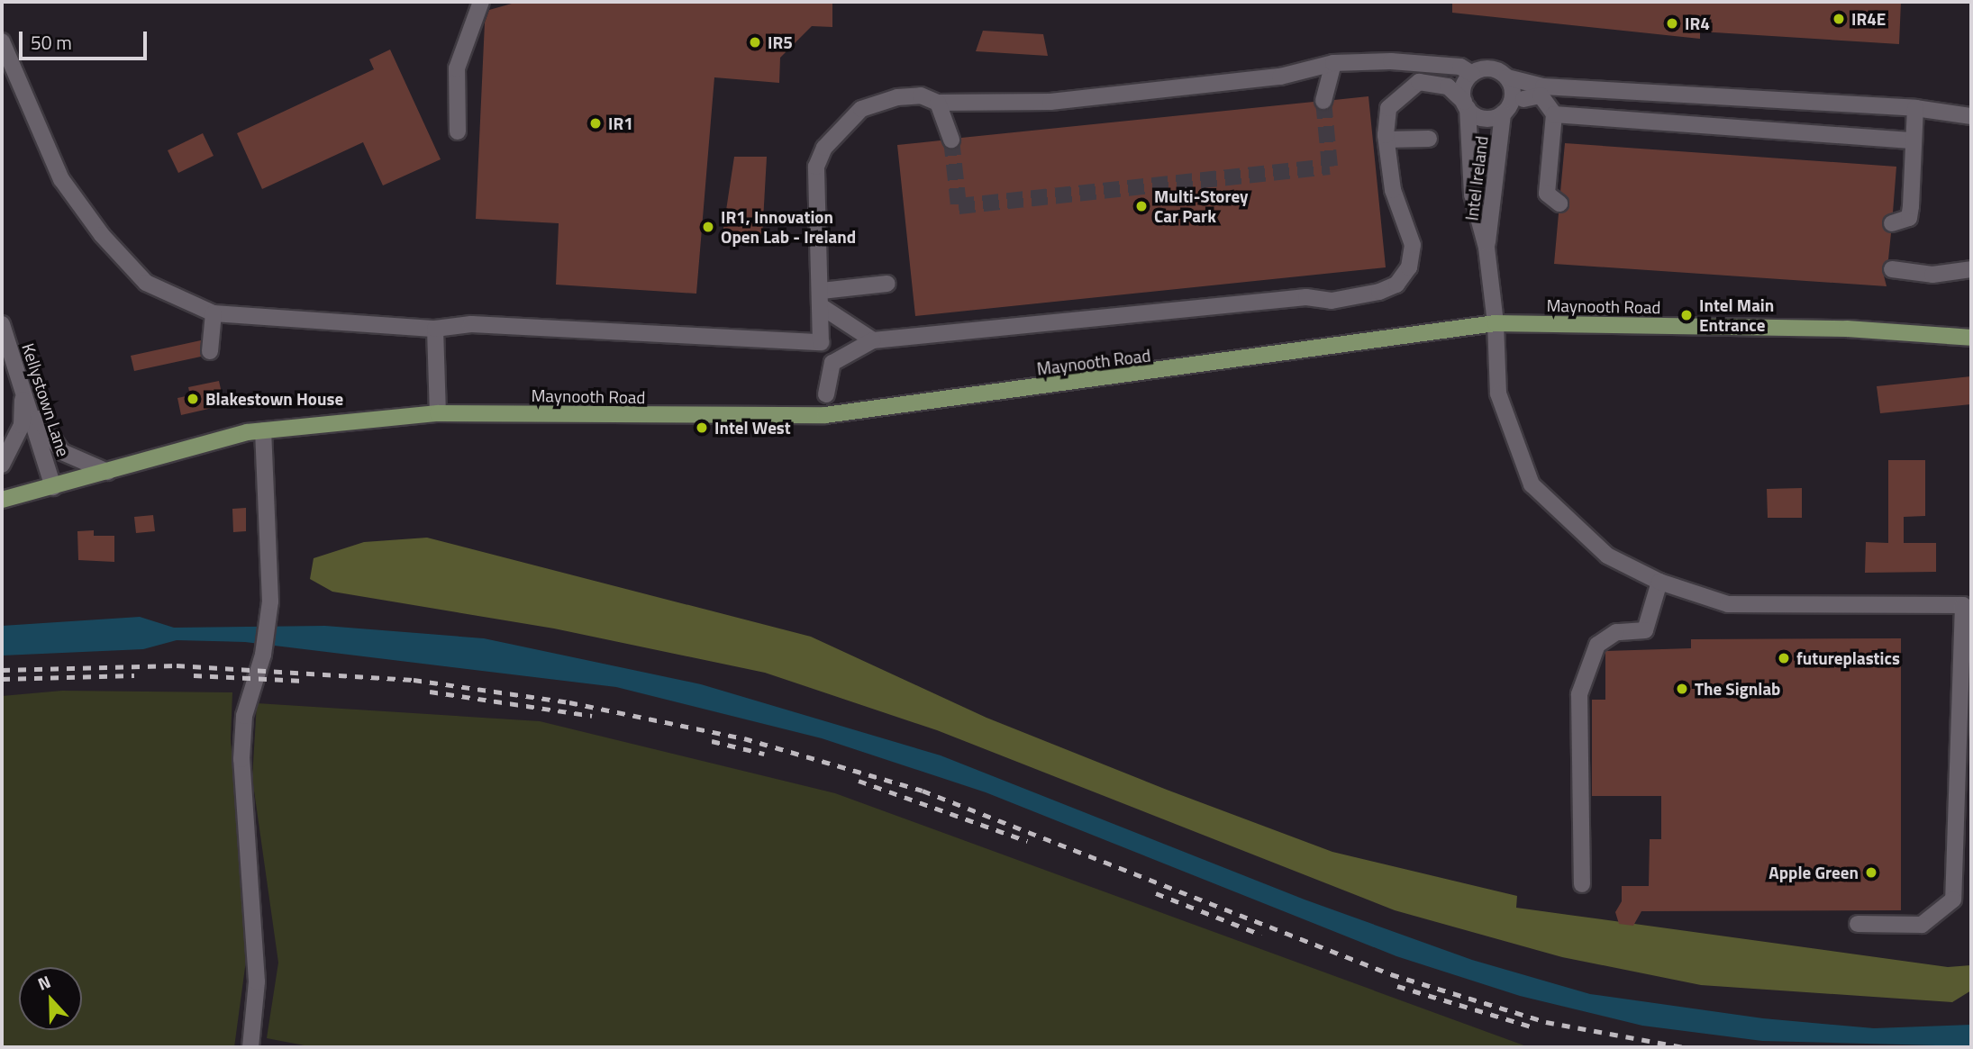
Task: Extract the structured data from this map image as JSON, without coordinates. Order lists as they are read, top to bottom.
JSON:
{
  "streets": {
    "main road": ["Maynooth Road"],
    "street": ["Intel Ireland", "Kellystown Lane"]
  },
  "crossings": [
    ["Intel Ireland", "Maynooth Road"],
    ["Maynooth Road", "Kellystown Lane"]
  ],
  "places": [
    "IR4E",
    "IR4",
    "IR5",
    "IR1",
    "Multi-Storey Car Park",
    "IR1, Innovation Open Lab - Ireland",
    "Intel Main Entrance",
    "Blakestown House",
    "Intel West",
    "futureplastics",
    "The Signlab",
    "Apple Green"
  ],
  "scale_bar": "50 m",
  "north": "top"
}
